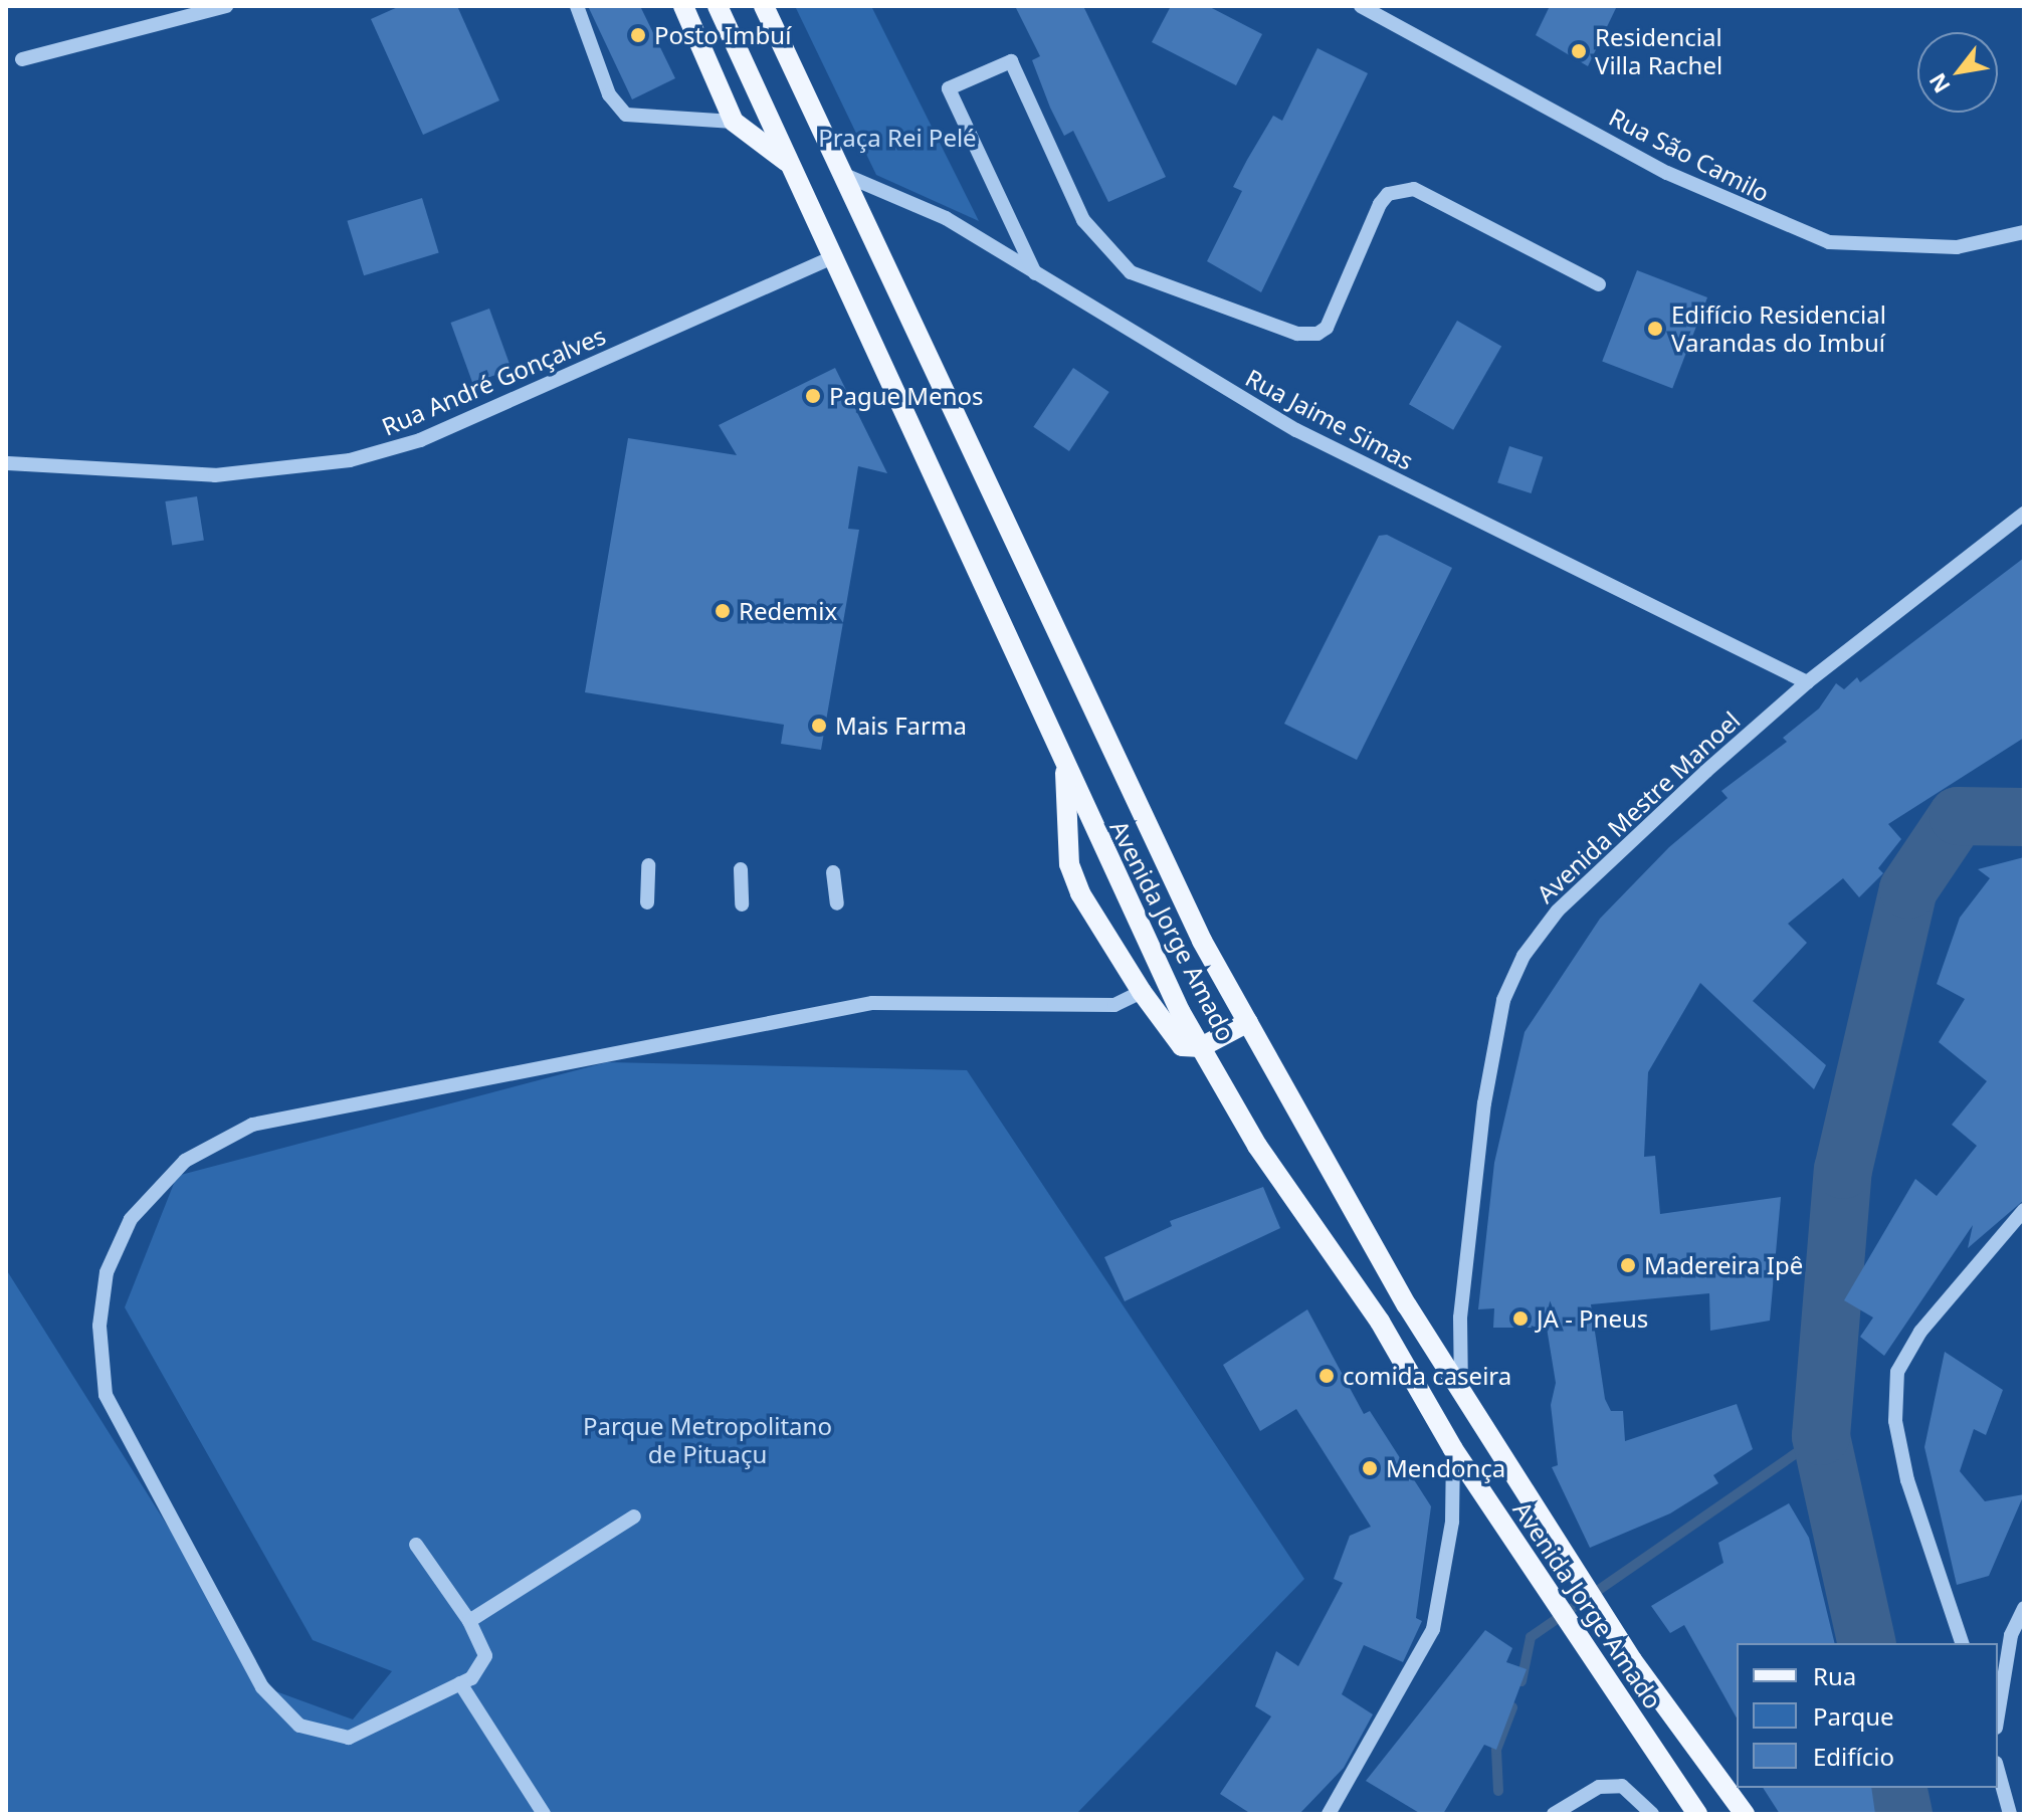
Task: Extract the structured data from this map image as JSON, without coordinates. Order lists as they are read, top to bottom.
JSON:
{
  "streets": {
    "main road": ["Avenida Jorge Amado"],
    "street": [
      "Rua São Camilo",
      "Rua André Gonçalves",
      "Rua Jaime Simas",
      "Avenida Mestre Manoel"
    ]
  },
  "crossings": [
    ["Rua André Gonçalves", "Avenida Jorge Amado"],
    ["Rua Jaime Simas", "Avenida Mestre Manoel"],
    ["Rua Jaime Simas", "Avenida Jorge Amado"],
    ["Avenida Mestre Manoel", "Avenida Jorge Amado"]
  ],
  "parks": ["Praça Rei Pelé", "Parque Metropolitano de Pituaçu"],
  "places": [
    "Posto Imbuí",
    "Residencial Villa Rachel",
    "Edifício Residencial Varandas do Imbuí",
    "Pague Menos",
    "Redemix",
    "Mais Farma",
    "Madereira Ipê",
    "JA - Pneus",
    "comida caseira",
    "Mendonça"
  ],
  "legend": ["Rua", "Parque", "Edifício"],
  "north": "bottom left"
}
